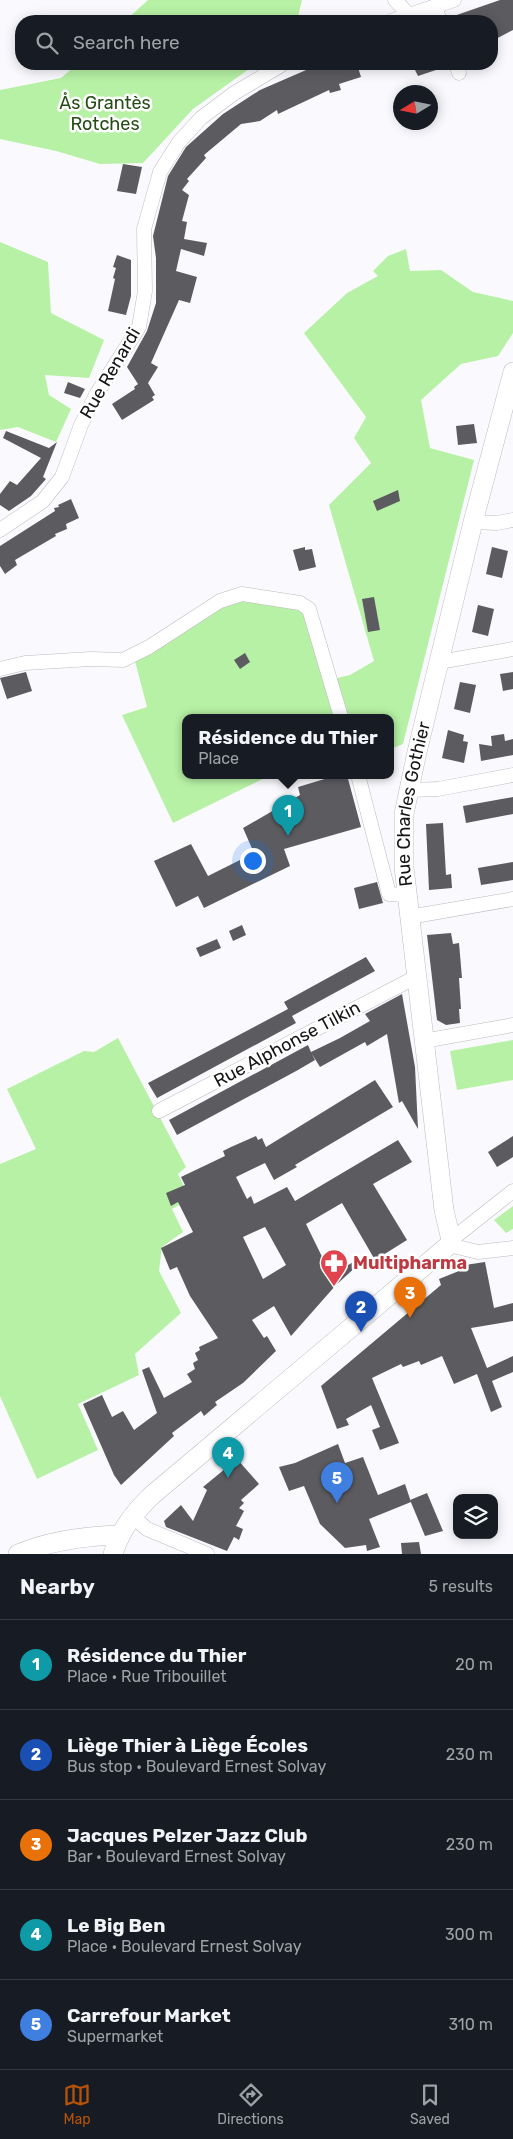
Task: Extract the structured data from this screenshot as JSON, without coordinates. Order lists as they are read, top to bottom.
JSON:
{
  "streets": {
    "street": ["Rue Renardi", "Rue Charles Gothier", "Rue Alphonse Tilkin"]
  },
  "crossings": [
    ["Rue Charles Gothier", "Rue Alphonse Tilkin"]
  ],
  "parks": ["Ås Grantès Rotches"],
  "places": {
    "pharmacy": ["Multipharma"]
  },
  "north": "left",
  "page": {
    "search": "Search here",
    "popup": ["Résidence du Thier", "Place"],
    "pins": [
      "1",
      "3",
      "2",
      "4",
      "5"
    ],
    "heading": ["Nearby", "5 results"],
    "list": [
      {
        "mark": "1",
        "name": "Résidence du Thier",
        "note": "Place · Rue Tribouillet",
        "value": "20 m"
      },
      {
        "mark": "2",
        "name": "Liège Thier à Liège Écoles",
        "note": "Bus stop · Boulevard Ernest Solvay",
        "value": "230 m"
      },
      {
        "mark": "3",
        "name": "Jacques Pelzer Jazz Club",
        "note": "Bar · Boulevard Ernest Solvay",
        "value": "230 m"
      },
      {
        "mark": "4",
        "name": "Le Big Ben",
        "note": "Place · Boulevard Ernest Solvay",
        "value": "300 m"
      },
      {
        "mark": "5",
        "name": "Carrefour Market",
        "note": "Supermarket",
        "value": "310 m"
      }
    ],
    "nav": ["Map", "Directions", "Saved"]
  }
}
